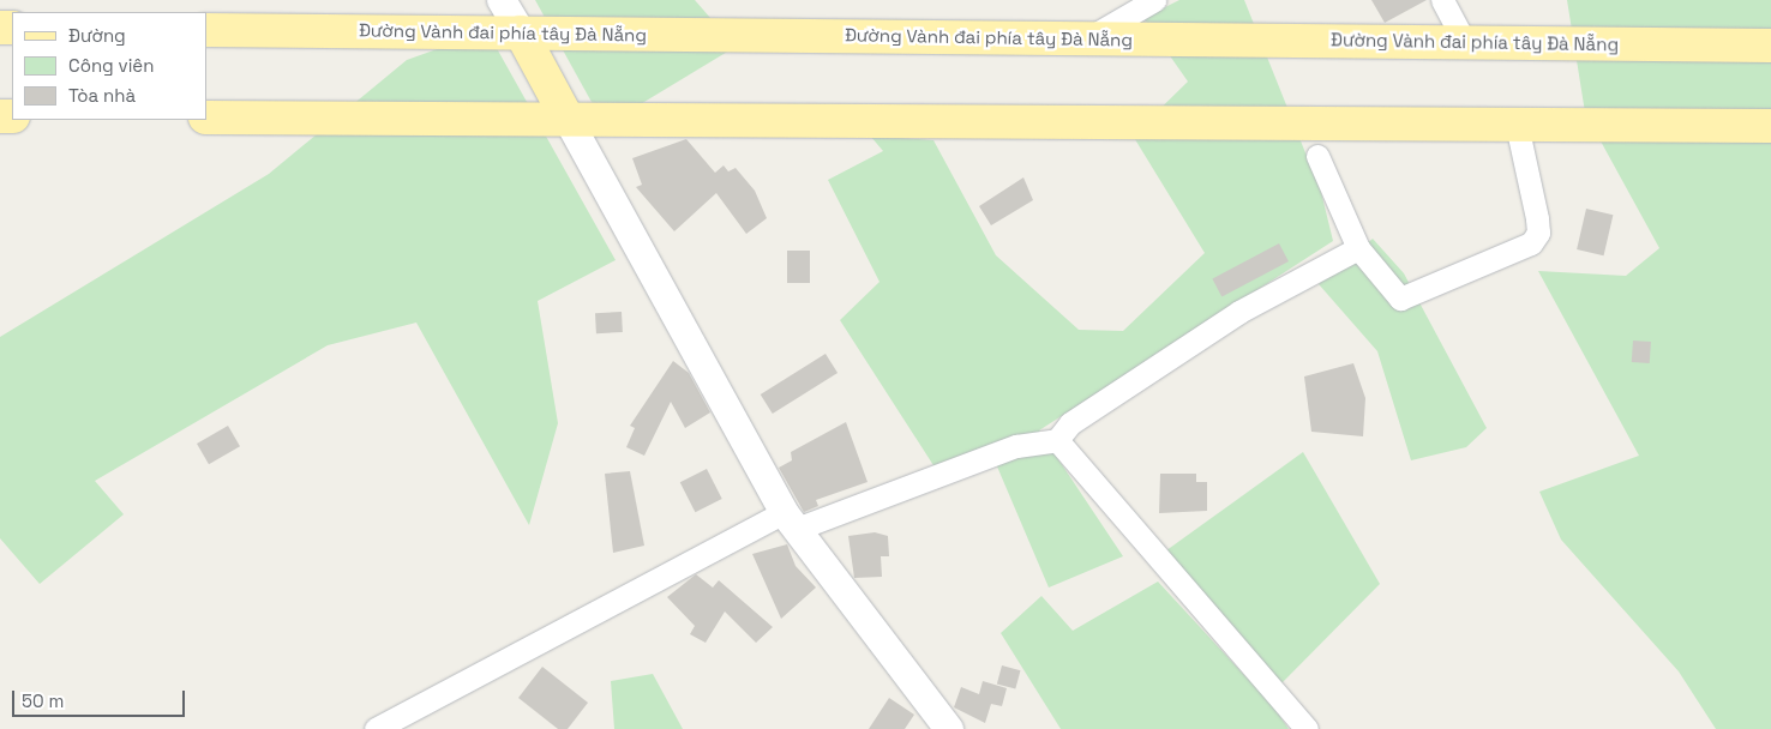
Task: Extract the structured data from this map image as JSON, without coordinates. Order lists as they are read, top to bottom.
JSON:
{
  "streets": {
    "main road": ["Đường Vành đai phía tây Đà Nẵng"]
  },
  "legend": ["Đường", "Công viên", "Tòa nhà"],
  "scale_bar": "50 m"
}
